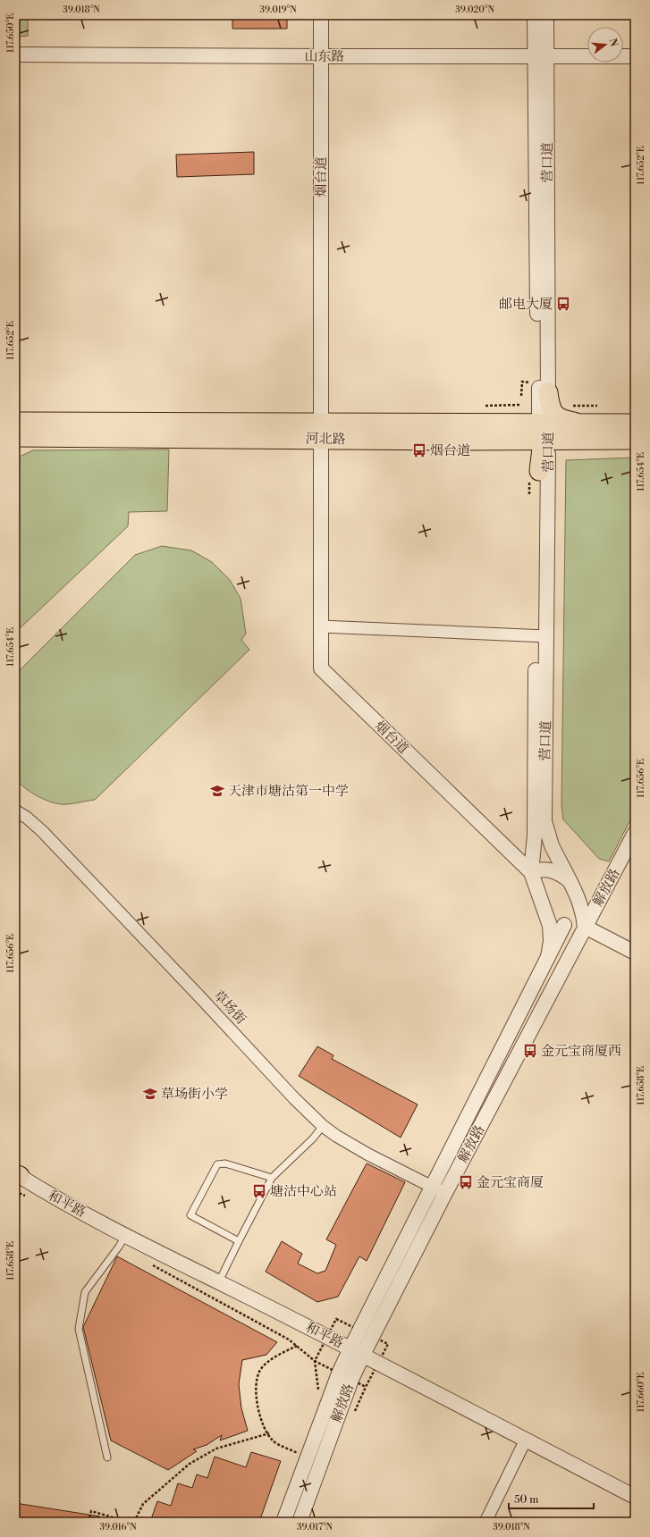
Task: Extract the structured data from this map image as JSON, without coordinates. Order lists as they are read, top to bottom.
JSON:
{
  "streets": {
    "main road": ["河北路"],
    "street": [
      "山东路",
      "营口道",
      "烟台道",
      "解放路",
      "草场街",
      "和平路"
    ]
  },
  "crossings": [
    ["山东路", "营口道"],
    ["山东路", "烟台道"],
    ["营口道", "烟台道"],
    ["营口道", "河北路"],
    ["营口道", "解放路"],
    ["烟台道", "河北路"],
    ["解放路", "草场街"],
    ["解放路", "和平路"]
  ],
  "places": {
    "bus stop": [
      "邮电大厦",
      "烟台道",
      "金元宝商厦西",
      "金元宝商厦",
      "塘沽中心站"
    ],
    "school or university": ["天津市塘沽第一中学", "草场街小学"]
  },
  "scale_bar": "50 m",
  "north": "right",
  "coordinates": [
    "39.018°N",
    "39.019°N",
    "39.020°N",
    "117.650°E",
    "117.652°E",
    "117.654°E",
    "117.656°E",
    "117.658°E",
    "117.660°E",
    "39.016°N",
    "39.017°N"
  ]
}
